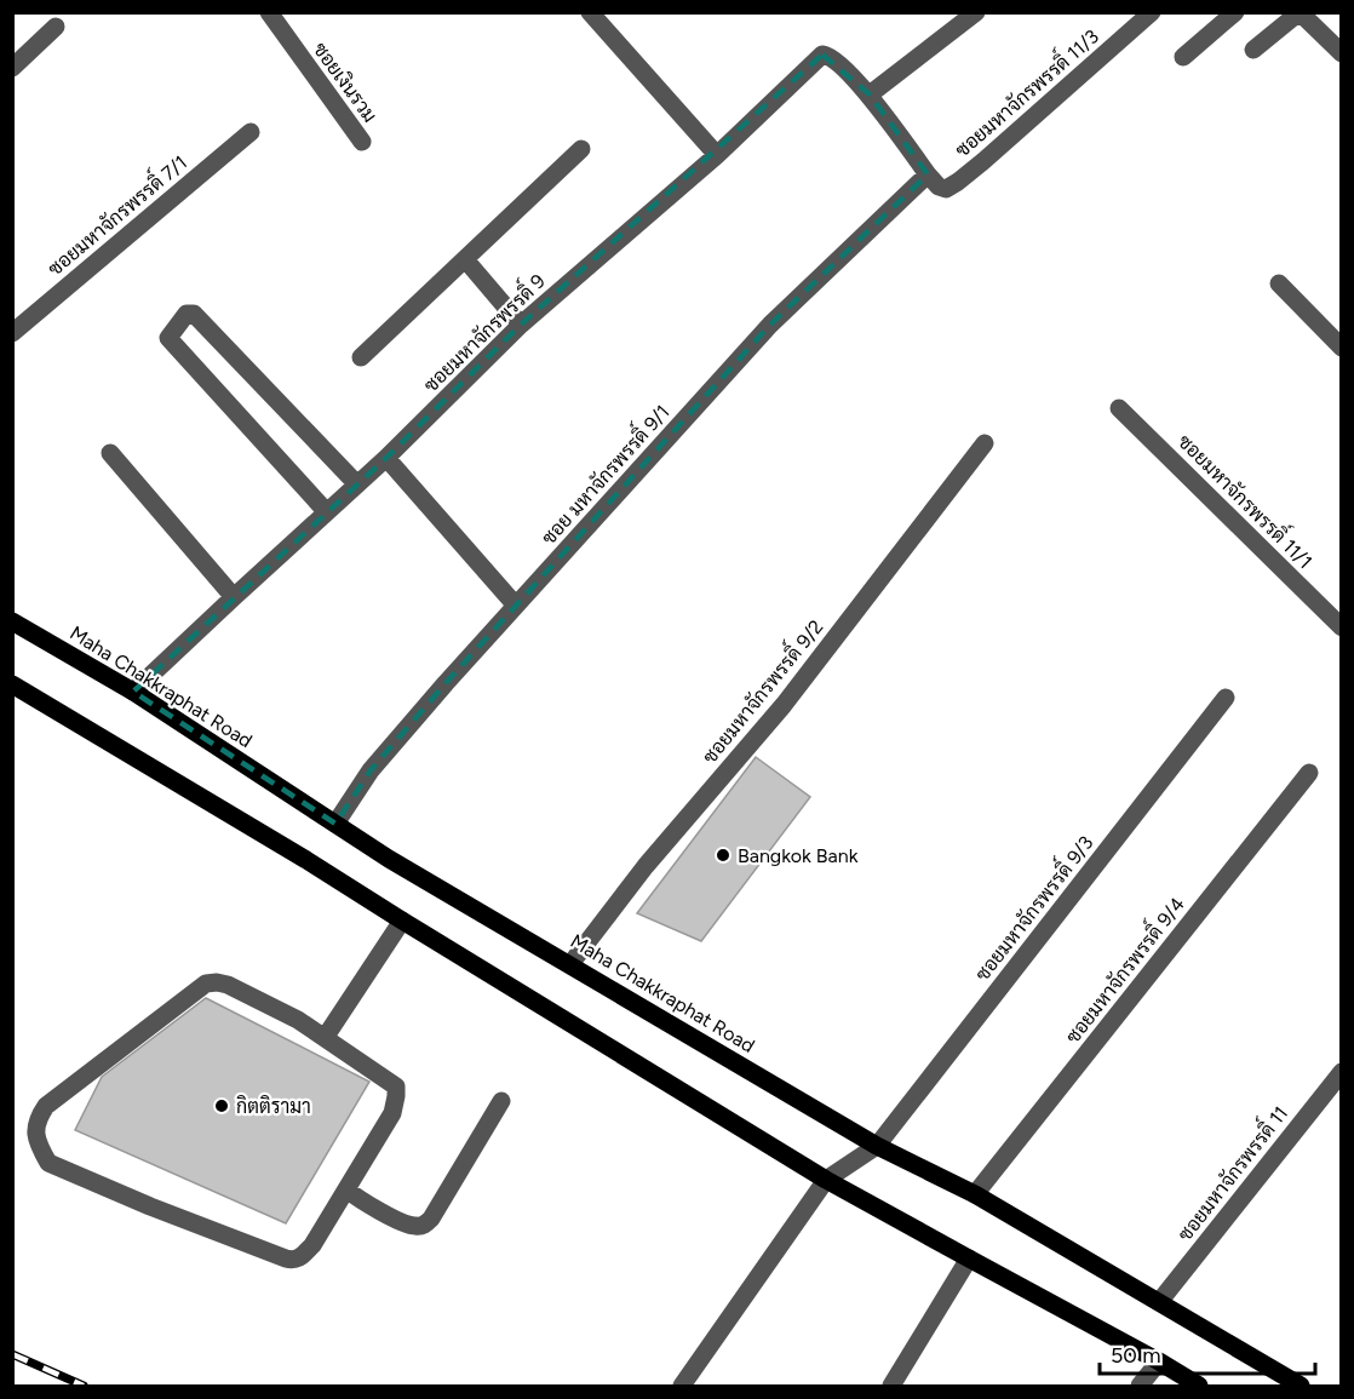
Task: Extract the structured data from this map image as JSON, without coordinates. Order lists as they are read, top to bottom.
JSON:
{
  "streets": {
    "main road": ["Maha Chakkraphat Road"],
    "street": [
      "ซอยเงินรวม",
      "ซอยมหาจักรพรรดิ์ 11/3",
      "ซอยมหาจักรพรรดิ์ 7/1",
      "ซอยมหาจักรพรรดิ์ 9",
      "ซอย มหาจักรพรรดิ์ 9/1",
      "ซอยมหาจักรพรรดิ์ 11/1",
      "ซอยมหาจักรพรรดิ์ 9/2",
      "ซอยมหาจักรพรรดิ์ 9/3",
      "ซอยมหาจักรพรรดิ์ 9/4",
      "ซอยมหาจักรพรรดิ์ 11"
    ]
  },
  "crossings": [
    ["ซอยมหาจักรพรรดิ์ 11/3", "ซอยมหาจักรพรรดิ์ 9"],
    ["ซอยมหาจักรพรรดิ์ 11/3", "ซอย มหาจักรพรรดิ์ 9/1"],
    ["ซอยมหาจักรพรรดิ์ 9", "ซอย มหาจักรพรรดิ์ 9/1"],
    ["ซอยมหาจักรพรรดิ์ 9", "Maha Chakkraphat Road"],
    ["ซอย มหาจักรพรรดิ์ 9/1", "Maha Chakkraphat Road"],
    ["Maha Chakkraphat Road", "ซอยมหาจักรพรรดิ์ 9/2"],
    ["Maha Chakkraphat Road", "ซอยมหาจักรพรรดิ์ 9/3"],
    ["Maha Chakkraphat Road", "ซอยมหาจักรพรรดิ์ 9/4"],
    ["Maha Chakkraphat Road", "ซอยมหาจักรพรรดิ์ 11"]
  ],
  "places": ["Bangkok Bank", "กิตติรามา"],
  "scale_bar": "50 m"
}
